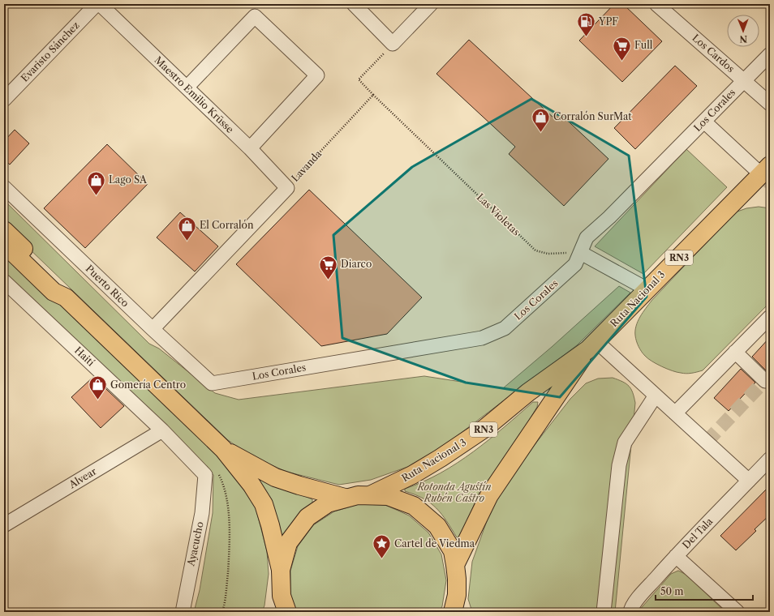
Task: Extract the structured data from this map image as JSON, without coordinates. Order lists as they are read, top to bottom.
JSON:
{
  "streets": {
    "main road": ["RN3", "Ruta Nacional 3"],
    "street": [
      "Evaristo Sánchez",
      "Los Cardos",
      "Maestro Emilio Krüsse",
      "Los Corales",
      "Lavanda",
      "Puerto Rico",
      "Haití",
      "Alvear",
      "Del Tala",
      "Ayacucho"
    ],
    "path": ["Las Violetas"]
  },
  "crossings": [
    ["Los Cardos", "Los Corales"],
    ["Maestro Emilio Krüsse", "Lavanda"],
    ["Los Corales", "Las Violetas"],
    ["Los Corales", "Puerto Rico"],
    ["Lavanda", "Las Violetas"],
    ["Lavanda", "Puerto Rico"],
    ["Haití", "Alvear"],
    ["Haití", "Ayacucho"]
  ],
  "parks": ["Rotonda Agustín Rubén Castro"],
  "places": {
    "fuel station": ["YPF"],
    "supermarket": ["Full", "Diarco"],
    "shop": [
      "Corralón SurMat",
      "Lago SA",
      "El Corralón",
      "Gomería Centro"
    ],
    "place": ["Cartel de Viedma"]
  },
  "scale_bar": "50 m",
  "north": "bottom"
}
